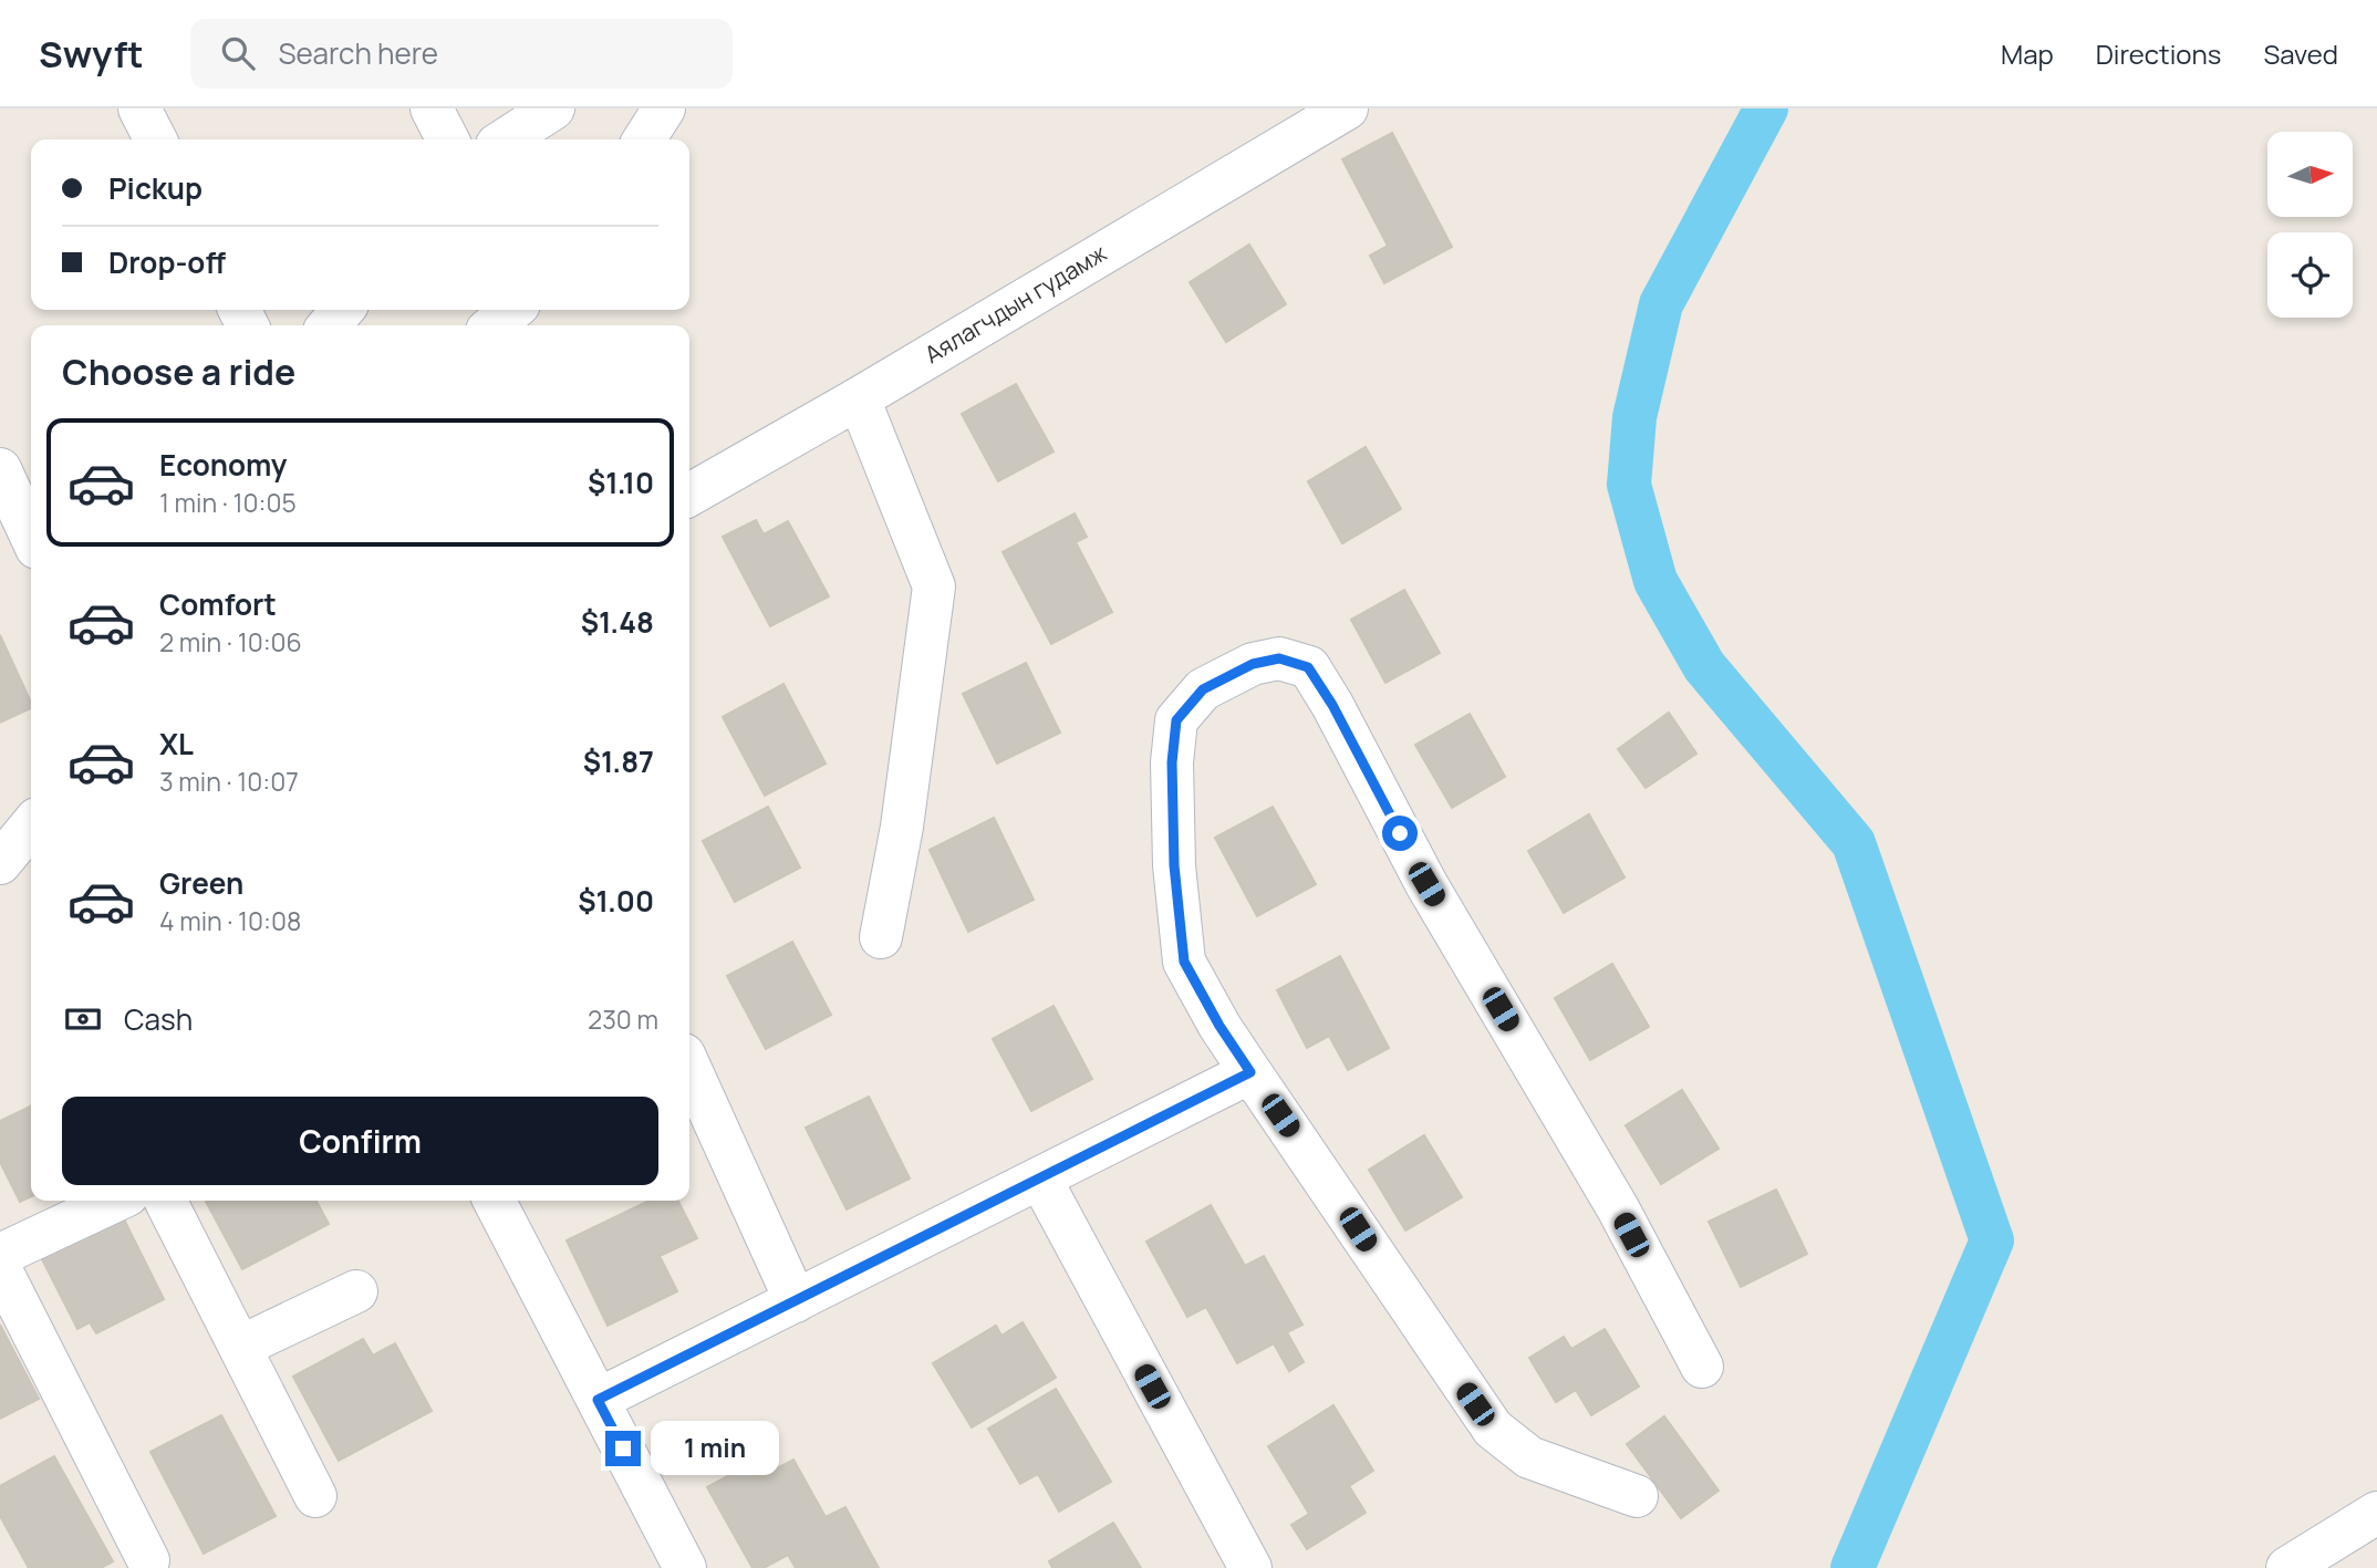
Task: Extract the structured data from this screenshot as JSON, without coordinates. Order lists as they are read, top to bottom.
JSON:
{
  "streets": {
    "street": ["Аялагчдын гудамж"]
  },
  "north": "right",
  "page": {
    "header": "Swyft",
    "search": "Search here",
    "nav": ["Map", "Directions", "Saved"],
    "banner": ["Pickup", "Drop-off"],
    "heading": "Choose a ride",
    "list": [
      {
        "name": "Economy",
        "note": "1 min · 10:05",
        "value": "$1.10"
      },
      {
        "name": "Comfort",
        "note": "2 min · 10:06",
        "value": "$1.48"
      },
      {
        "name": "XL",
        "note": "3 min · 10:07",
        "value": "$1.87"
      },
      {
        "name": "Green",
        "note": "4 min · 10:08",
        "value": "$1.00"
      }
    ],
    "pay": ["Cash", "230 m"],
    "buttons": "Confirm",
    "bubble": "1 min"
  }
}
